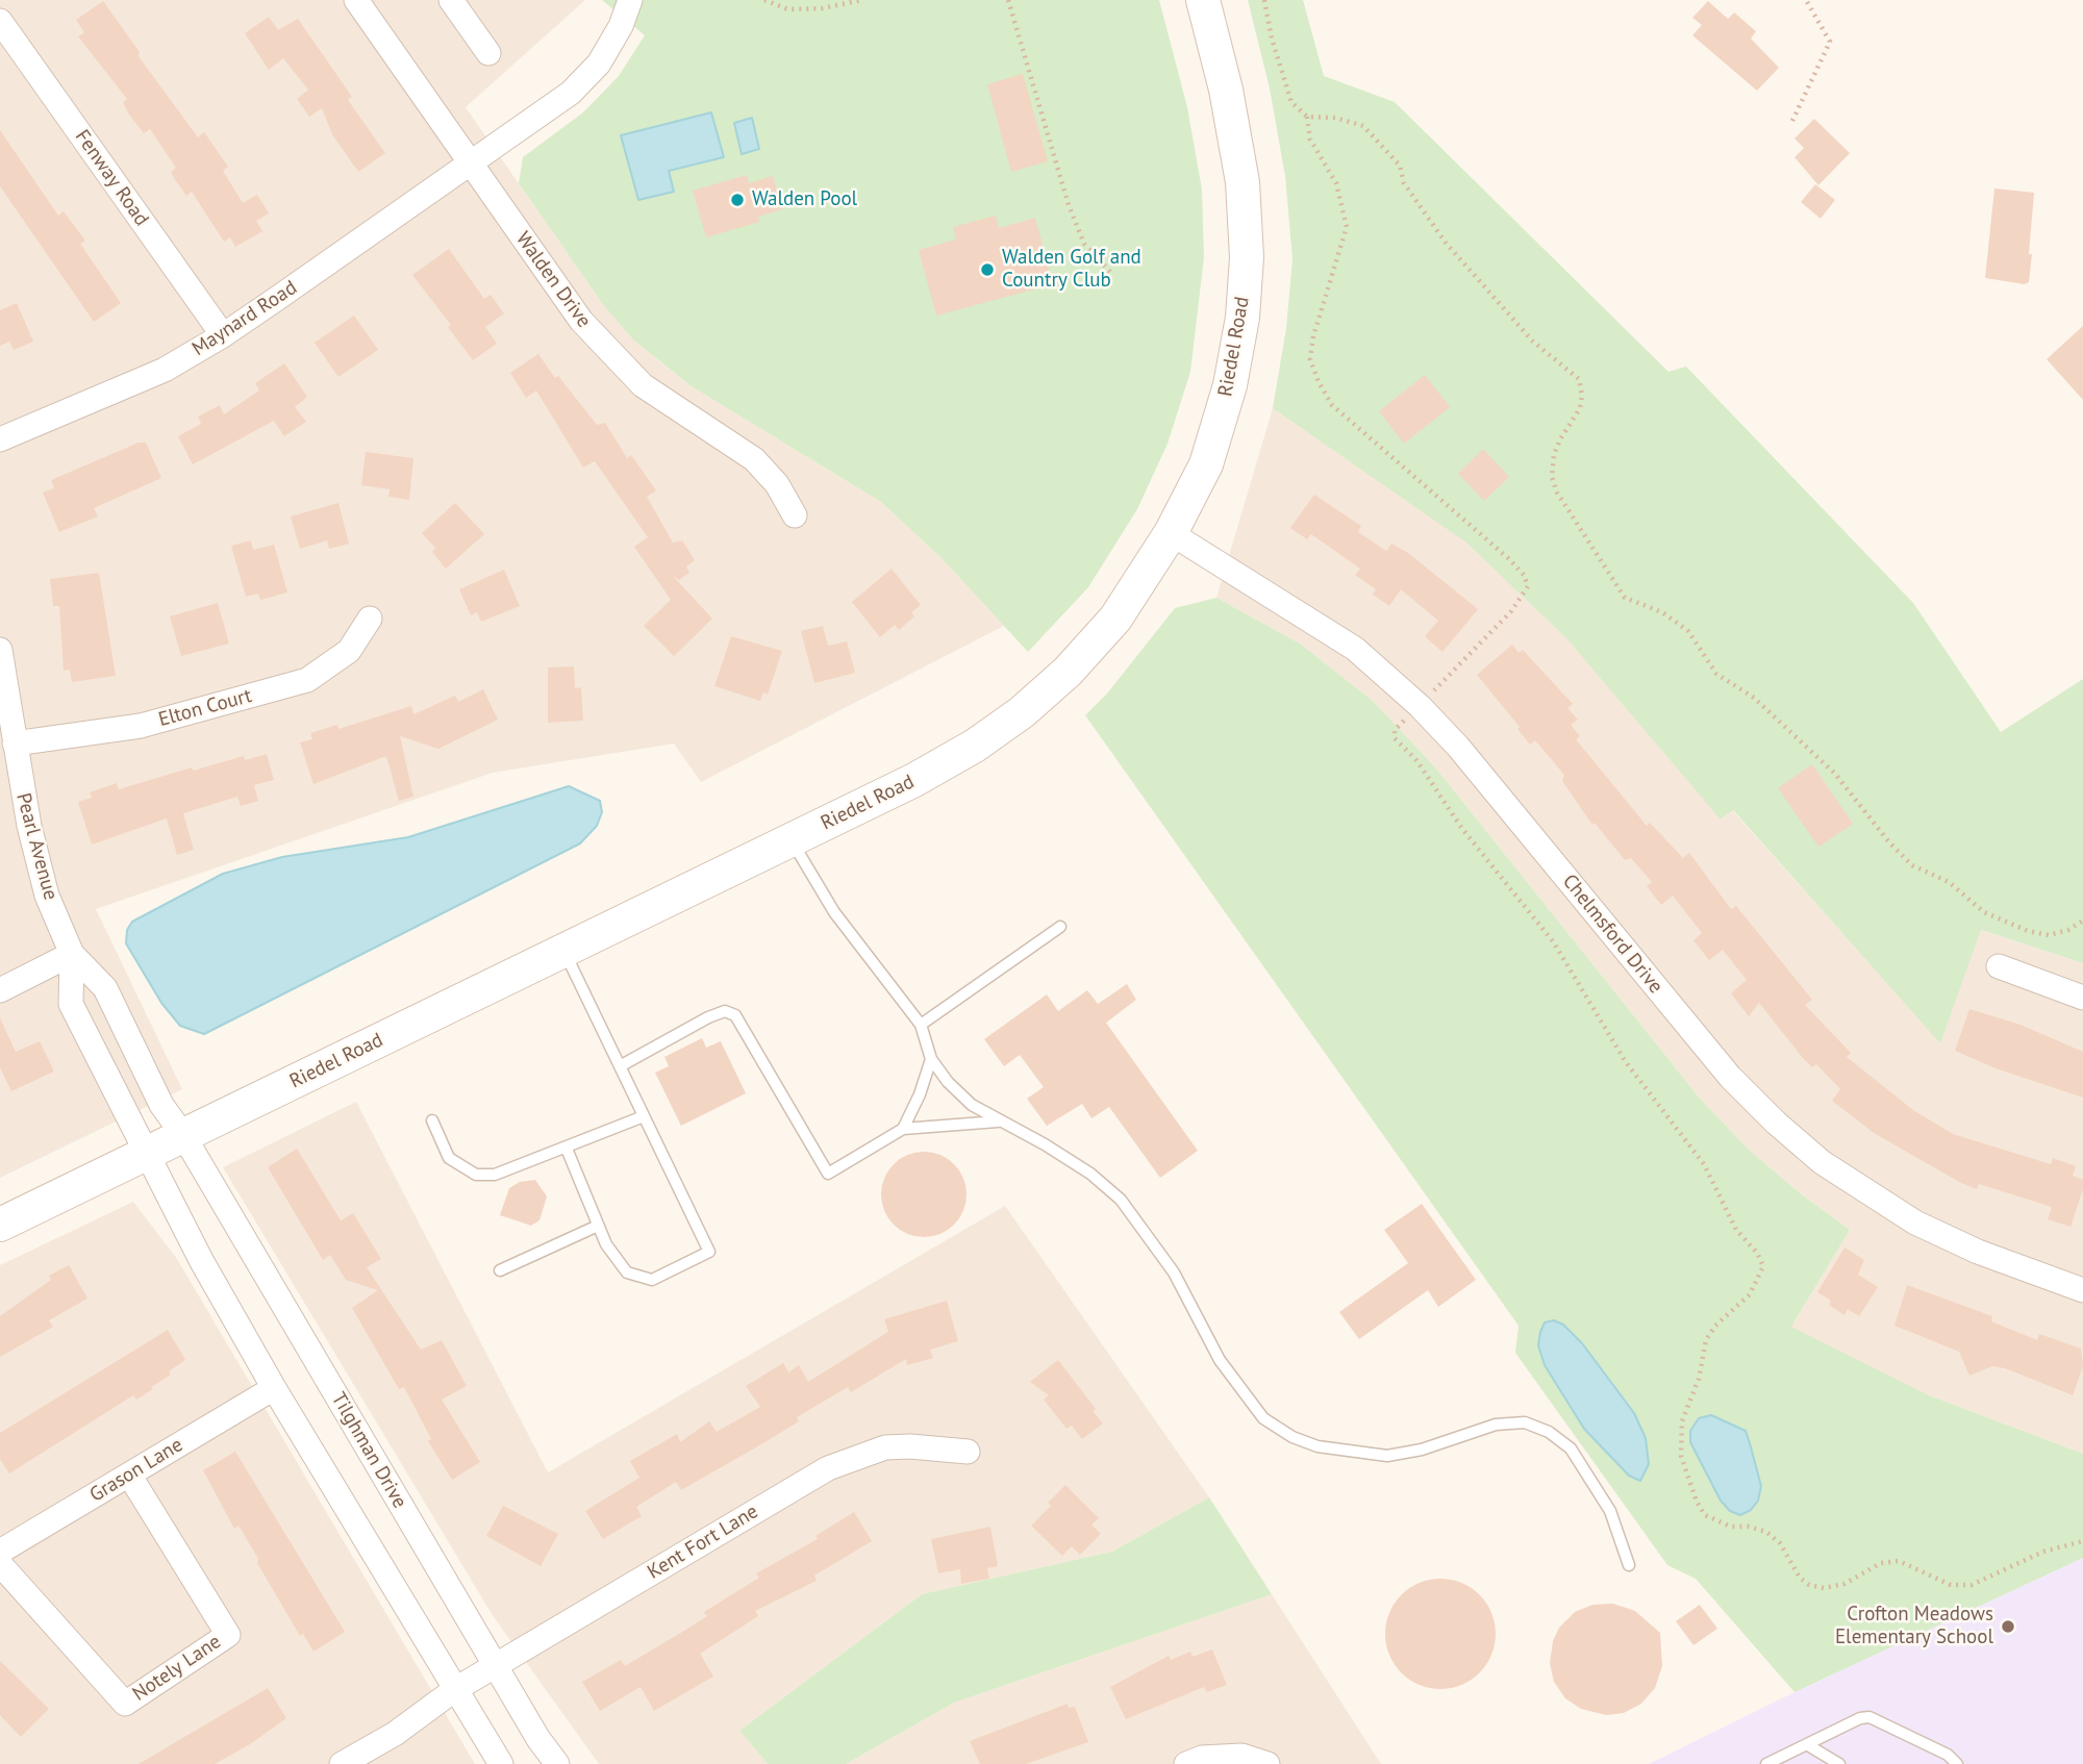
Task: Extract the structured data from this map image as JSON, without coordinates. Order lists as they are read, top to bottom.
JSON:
{
  "streets": {
    "street": [
      "Fenway Road",
      "Walden Drive",
      "Maynard Road",
      "Riedel Road",
      "Elton Court",
      "Pearl Avenue",
      "Chelmsford Drive",
      "Tilghman Drive",
      "Grason Lane",
      "Kent Fort Lane",
      "Notely Lane"
    ]
  },
  "crossings": [
    ["Fenway Road", "Maynard Road"],
    ["Walden Drive", "Maynard Road"],
    ["Riedel Road", "Pearl Avenue"],
    ["Riedel Road", "Chelmsford Drive"],
    ["Riedel Road", "Tilghman Drive"],
    ["Elton Court", "Pearl Avenue"],
    ["Pearl Avenue", "Tilghman Drive"],
    ["Tilghman Drive", "Kent Fort Lane"],
    ["Grason Lane", "Notely Lane"]
  ],
  "places": ["Walden Pool", "Walden Golf and Country Club", "Crofton Meadows Elementary School"]
}
